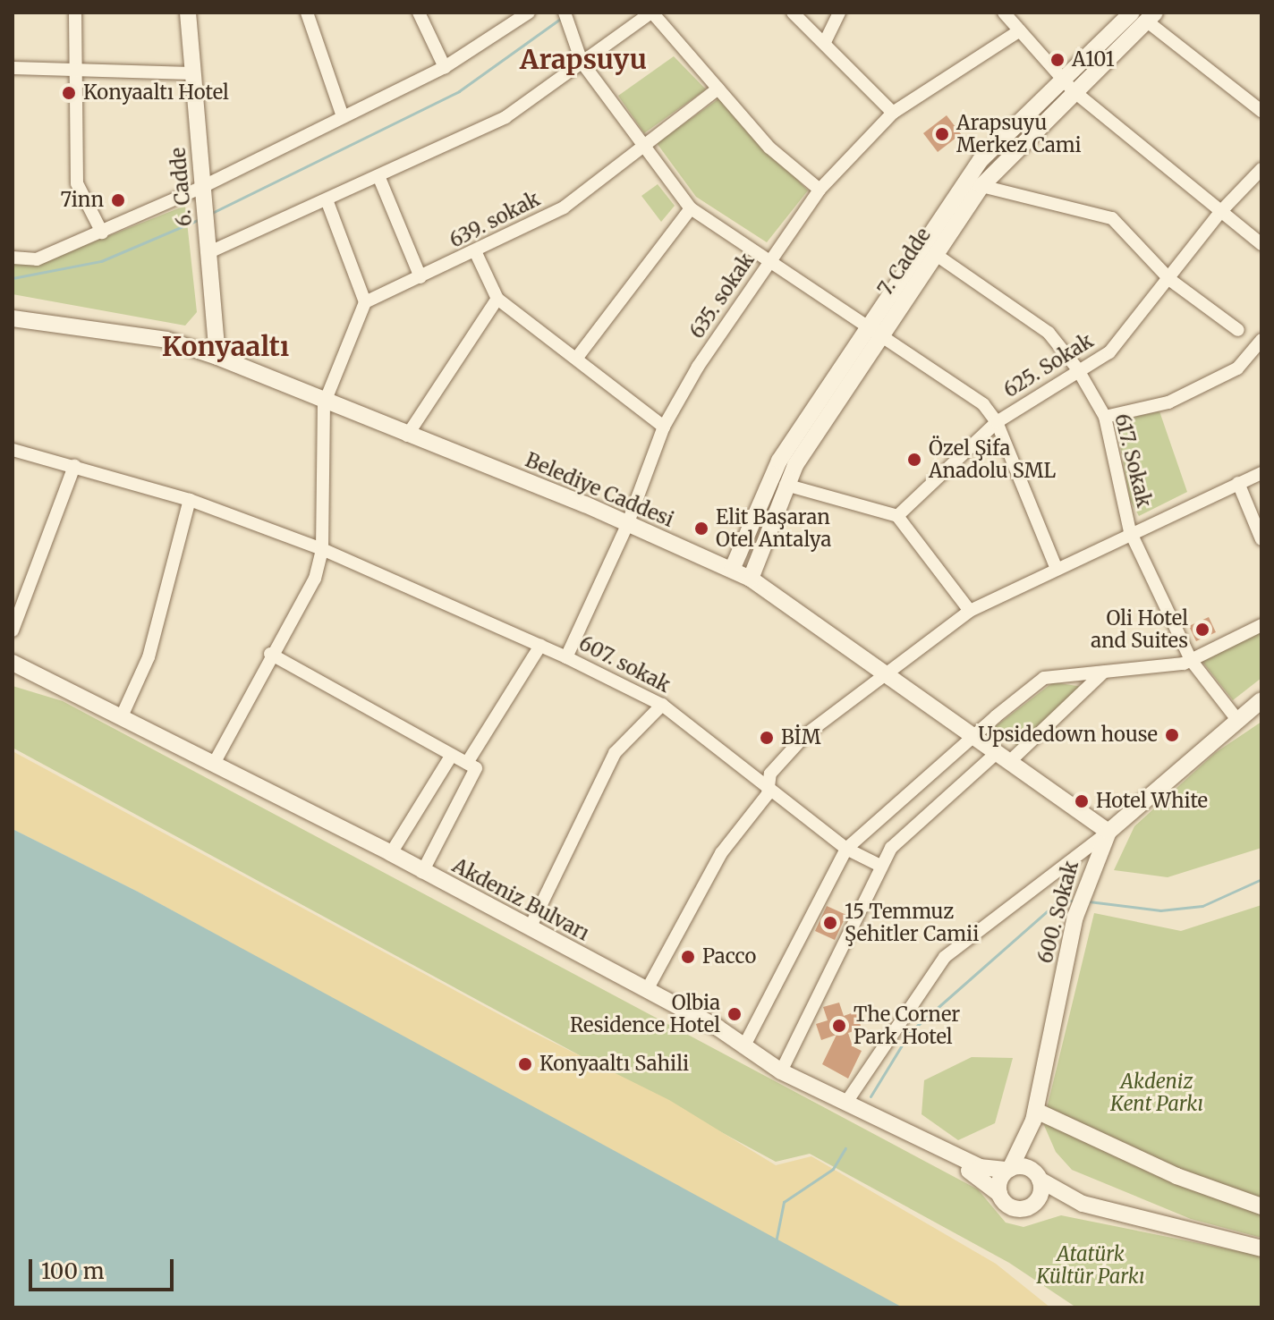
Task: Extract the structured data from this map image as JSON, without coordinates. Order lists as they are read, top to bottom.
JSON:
{
  "streets": {
    "main road": [
      "6. Cadde",
      "7. Cadde",
      "Belediye Caddesi",
      "Akdeniz Bulvarı",
      "600. Sokak"
    ],
    "street": [
      "639. sokak",
      "635. sokak",
      "625. Sokak",
      "617. Sokak",
      "607. sokak"
    ]
  },
  "crossings": [
    ["6. Cadde", "Belediye Caddesi"],
    ["7. Cadde", "617. Sokak"],
    ["7. Cadde", "Belediye Caddesi"],
    ["635. sokak", "Belediye Caddesi"],
    ["635. sokak", "607. sokak"],
    ["625. Sokak", "617. Sokak"],
    ["617. Sokak", "600. Sokak"],
    ["Belediye Caddesi", "600. Sokak"]
  ],
  "districts": ["Arapsuyu", "Konyaaltı"],
  "parks": ["Akdeniz Kent Parkı", "Atatürk Kültür Parkı"],
  "places": [
    "A101",
    "Konyaaltı Hotel",
    "Arapsuyu Merkez Cami",
    "7inn",
    "Özel Şifa Anadolu SML",
    "Elit Başaran Otel Antalya",
    "Oli Hotel and Suites",
    "Upsidedown house",
    "BİM",
    "Hotel White",
    "15 Temmuz Şehitler Camii",
    "Pacco",
    "Olbia Residence Hotel",
    "The Corner Park Hotel",
    "Konyaaltı Sahili"
  ],
  "scale_bar": "100 m"
}
